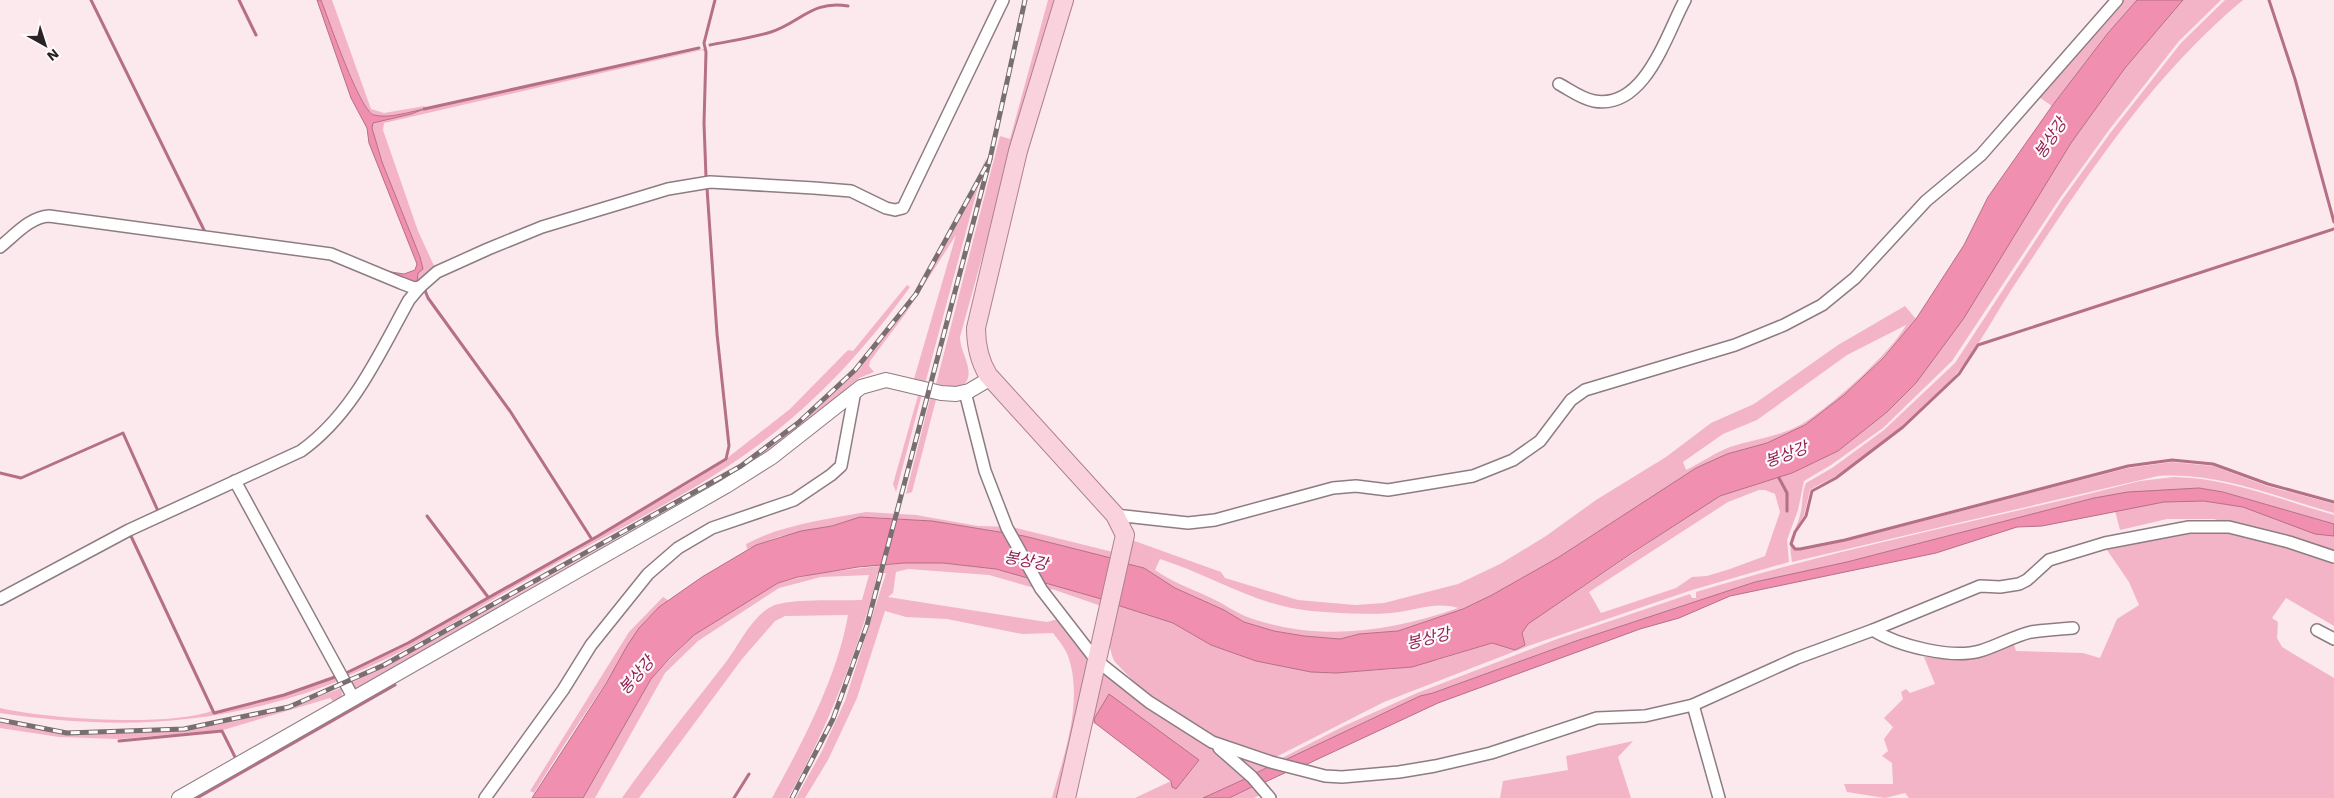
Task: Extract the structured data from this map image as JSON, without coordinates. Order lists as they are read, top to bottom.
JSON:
{
  "water": ["봉상강"],
  "north": "bottom right"
}
